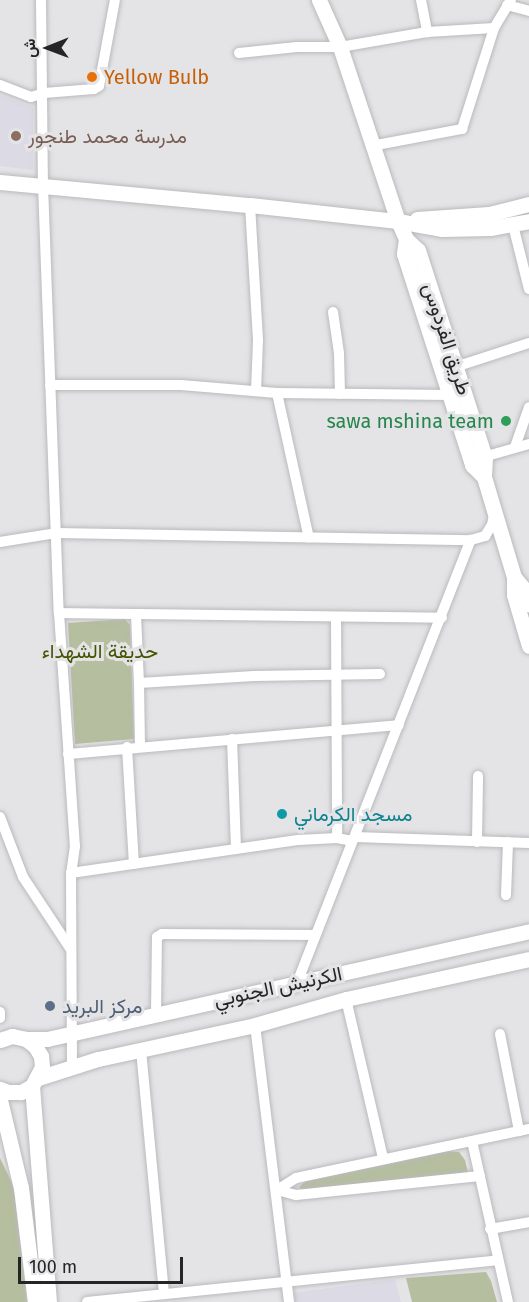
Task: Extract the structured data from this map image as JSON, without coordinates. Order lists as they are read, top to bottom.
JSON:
{
  "streets": {
    "main road": ["طريق الفردوس", "الكرنيش الجنوبي"]
  },
  "parks": ["حديقة الشهداء"],
  "places": [
    "Yellow Bulb",
    "مدرسة محمد طنجور",
    "sawa mshina team",
    "مسجد الكرماني",
    "مركز البريد"
  ],
  "scale_bar": "100 m",
  "north": "left"
}
